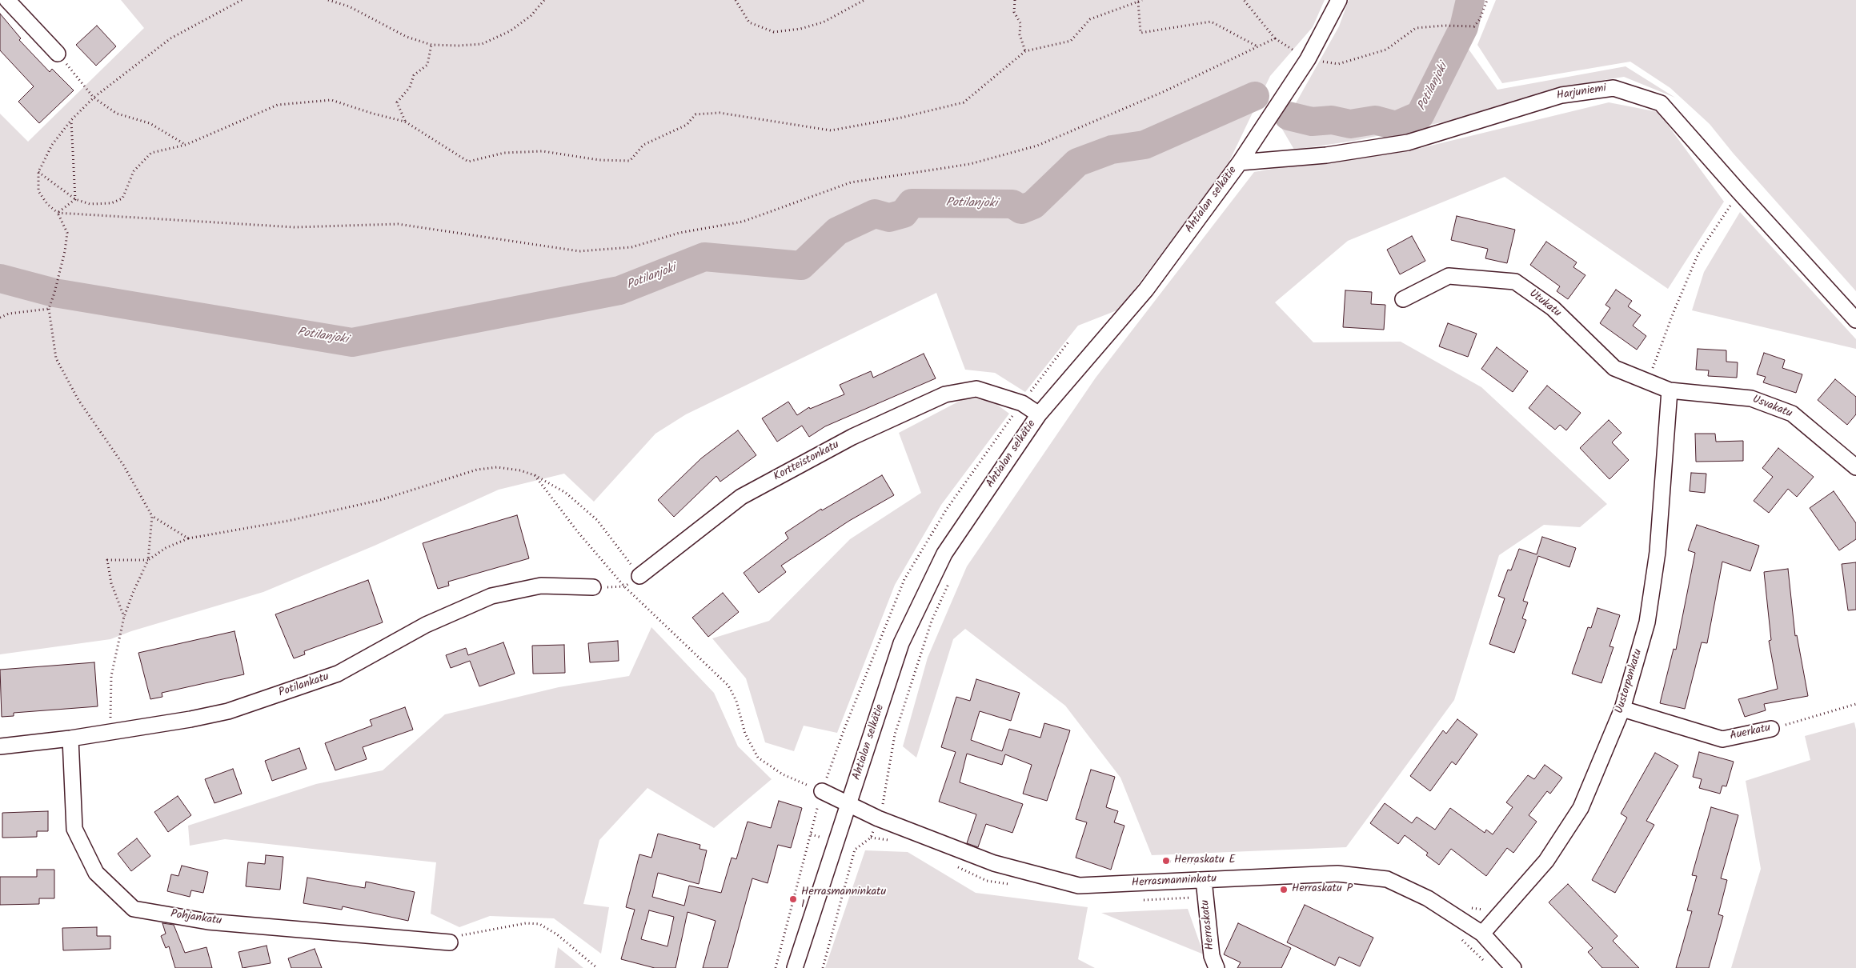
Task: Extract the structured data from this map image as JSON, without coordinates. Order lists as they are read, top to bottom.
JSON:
{
  "streets": {
    "street": [
      "Harjuniemi",
      "Ahtialan selkätie",
      "Utukatu",
      "Usvakatu",
      "Kortteistonkatu",
      "Uustorpankatu",
      "Potilankatu",
      "Auerkatu",
      "Herrasmanninkatu",
      "Pohjankatu",
      "Herraskatu"
    ]
  },
  "crossings": [
    ["Harjuniemi", "Ahtialan selkätie"],
    ["Ahtialan selkätie", "Kortteistonkatu"],
    ["Ahtialan selkätie", "Herrasmanninkatu"],
    ["Utukatu", "Usvakatu"],
    ["Utukatu", "Uustorpankatu"],
    ["Usvakatu", "Uustorpankatu"],
    ["Uustorpankatu", "Auerkatu"],
    ["Uustorpankatu", "Herrasmanninkatu"],
    ["Potilankatu", "Pohjankatu"],
    ["Herrasmanninkatu", "Herraskatu"]
  ],
  "water": ["Potilanjoki"],
  "places": ["Herraskatu E", "Herraskatu P", "Herrasmanninkatu I"]
}
